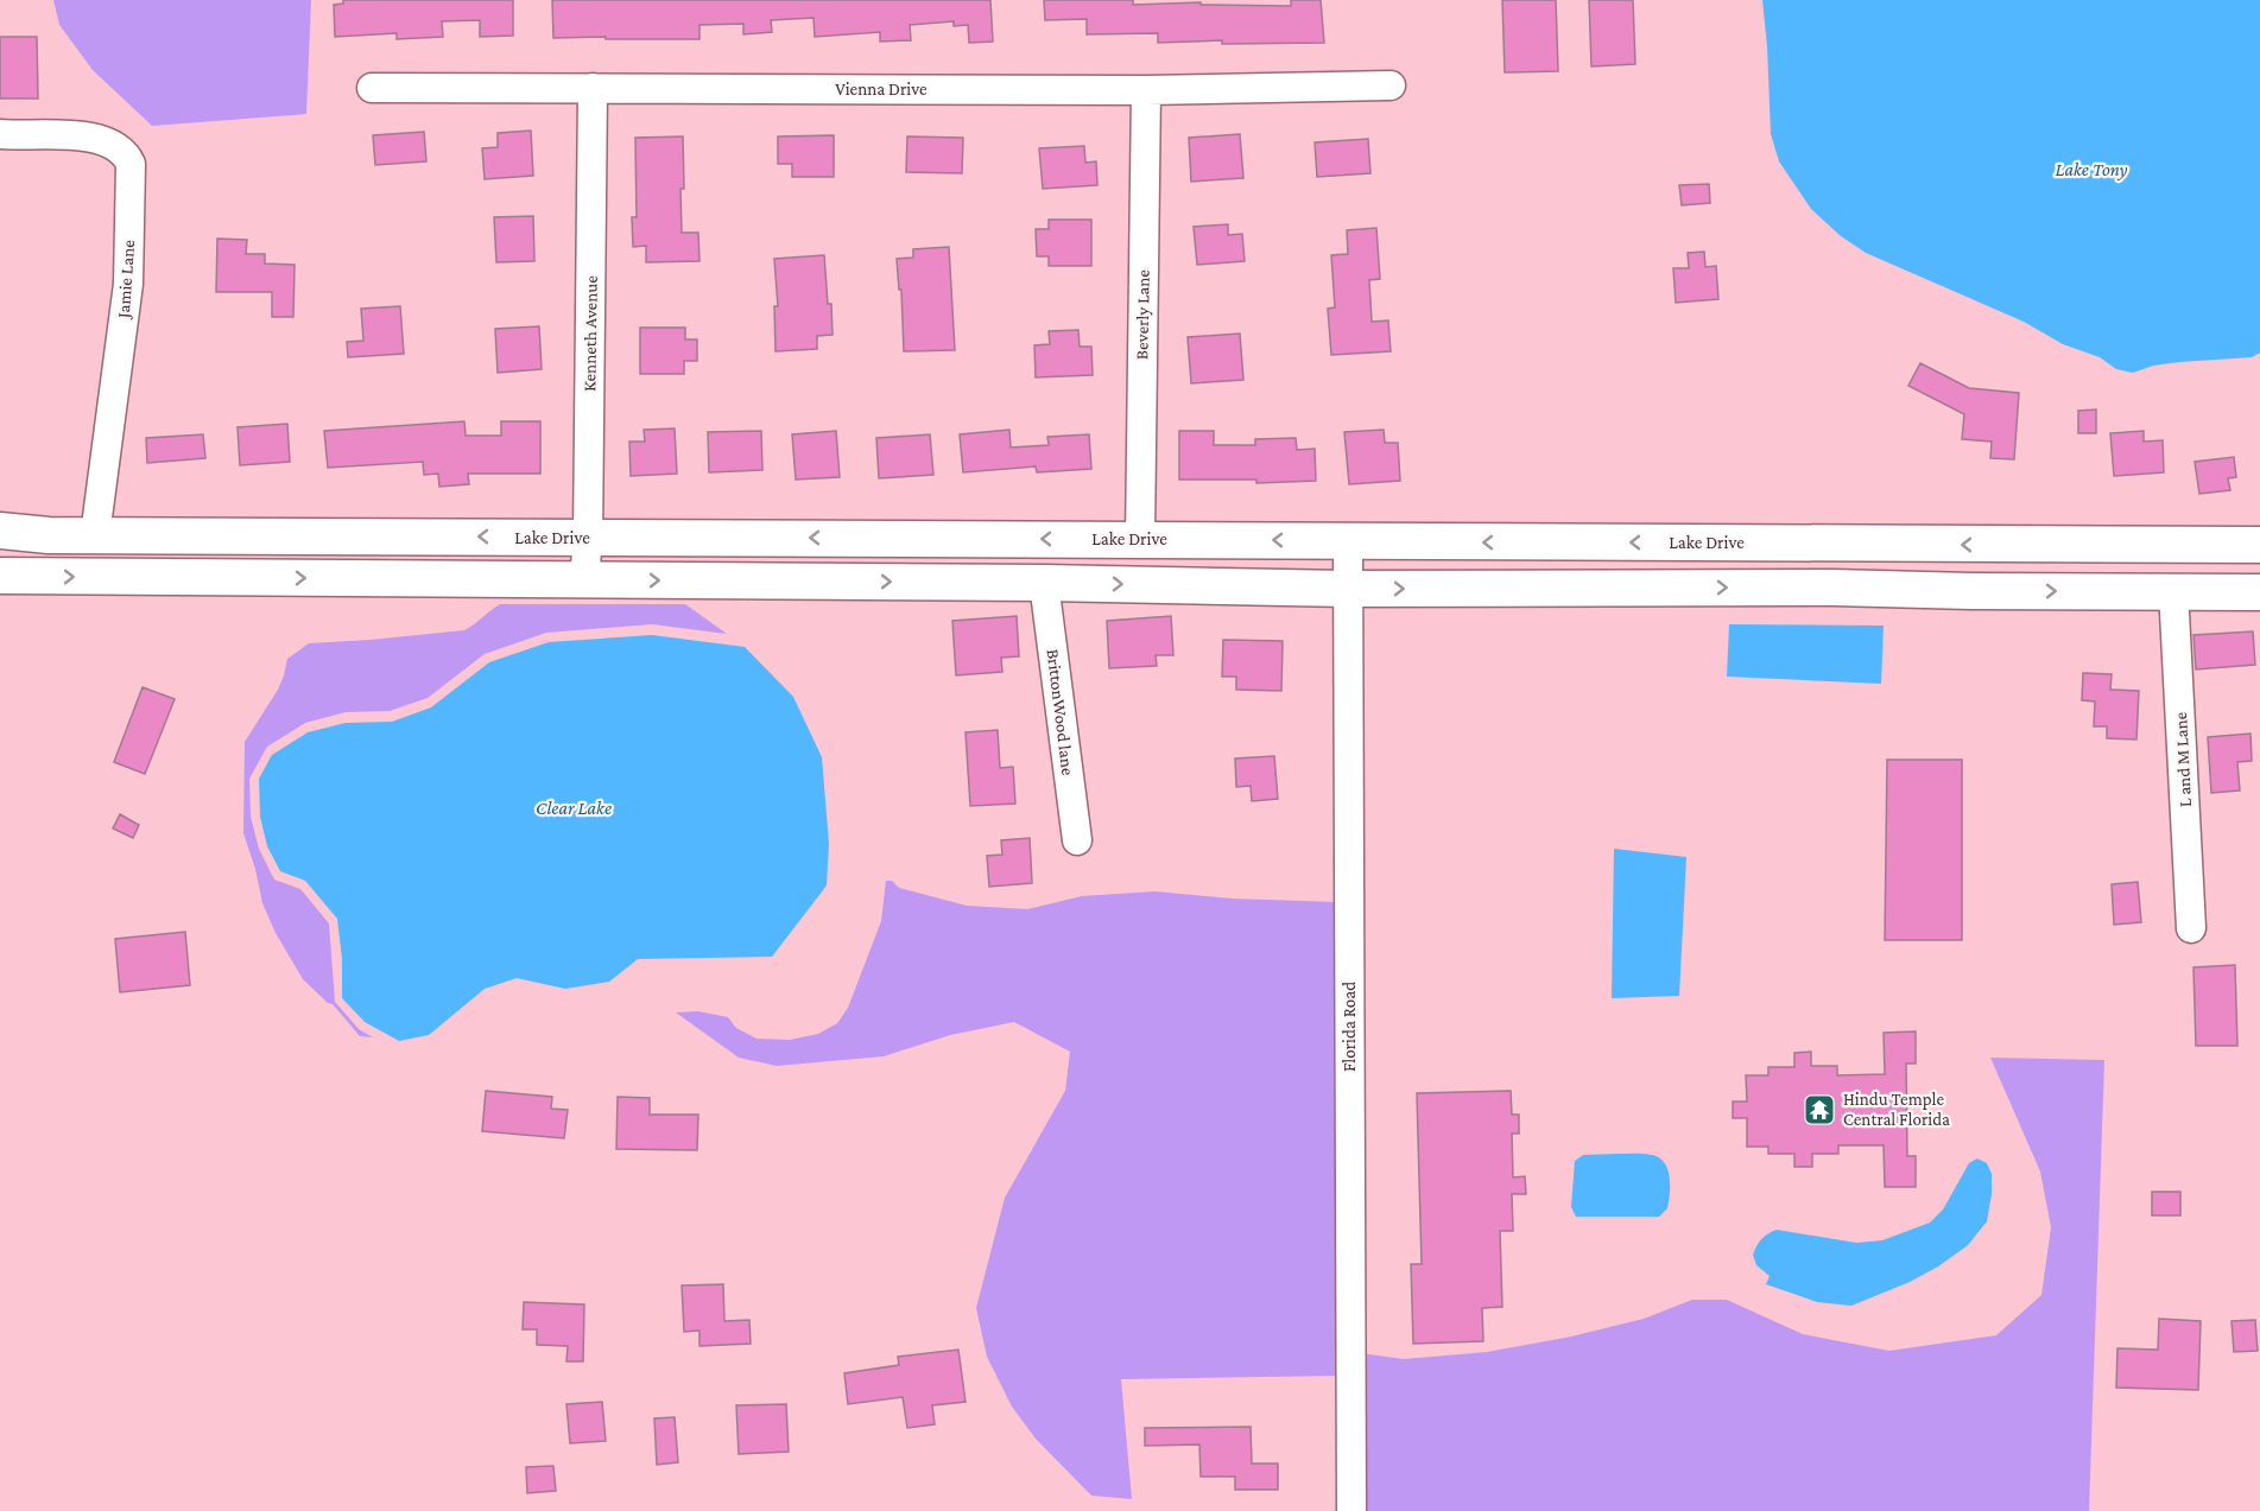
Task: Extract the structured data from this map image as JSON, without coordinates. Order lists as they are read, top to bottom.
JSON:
{
  "streets": {
    "main road": ["Lake Drive"],
    "street": [
      "Vienna Drive",
      "Jamie Lane",
      "Beverly Lane",
      "Kenneth Avenue",
      "BrittonWood lane",
      "L and M Lane",
      "Florida Road"
    ]
  },
  "crossings": [
    ["Vienna Drive", "Beverly Lane"],
    ["Vienna Drive", "Kenneth Avenue"],
    ["Jamie Lane", "Lake Drive"],
    ["Beverly Lane", "Lake Drive"],
    ["Kenneth Avenue", "Lake Drive"],
    ["Lake Drive", "Florida Road"]
  ],
  "water": ["Lake Tony", "Clear Lake"],
  "places": {
    "temple": ["Hindu Temple Central Florida"]
  }
}
